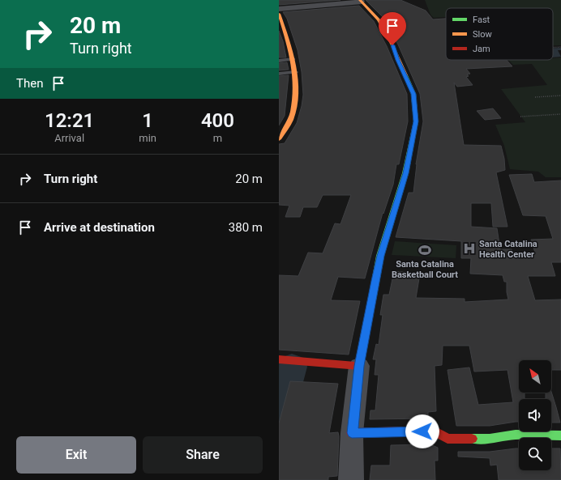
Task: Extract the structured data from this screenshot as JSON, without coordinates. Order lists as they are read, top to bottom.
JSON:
{
  "places": {
    "hospital": ["Santa Catalina Health Center"],
    "sports": ["Santa Catalina Basketball Court"]
  },
  "legend": ["Fast", "Slow", "Jam"],
  "north": "top left",
  "page": {
    "turn": ["20 m", "Turn right"],
    "then": "Then",
    "eta": [
      "12:21",
      "Arrival",
      "1",
      "min",
      "400",
      "m"
    ],
    "list": [
      {
        "name": "Turn right",
        "value": "20 m"
      },
      {
        "name": "Arrive at destination",
        "value": "380 m"
      }
    ],
    "buttons": ["Exit", "Share"]
  }
}
